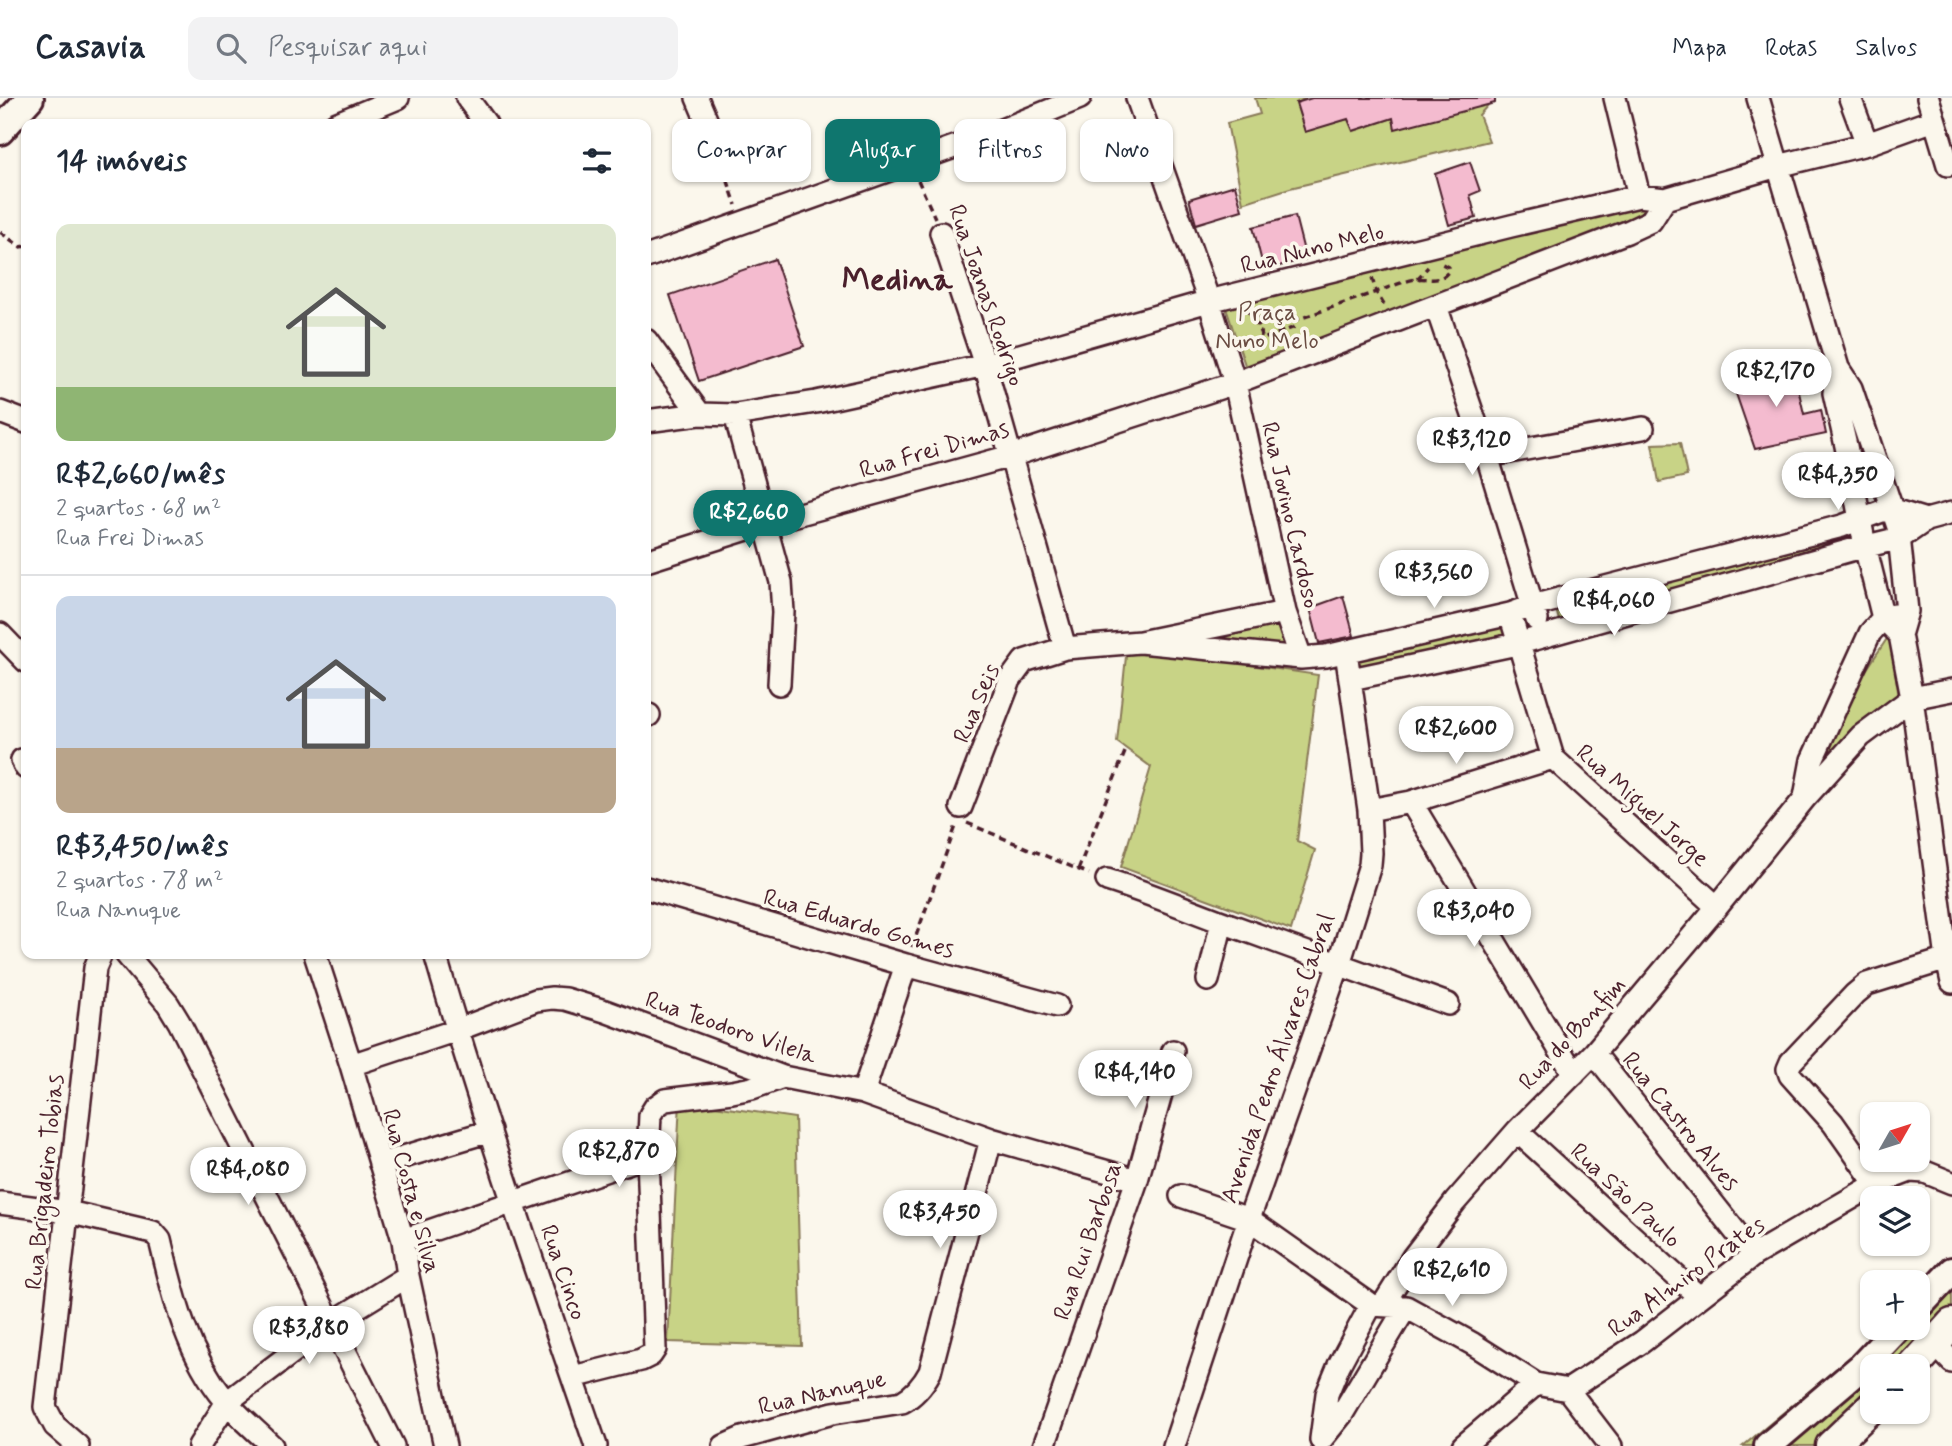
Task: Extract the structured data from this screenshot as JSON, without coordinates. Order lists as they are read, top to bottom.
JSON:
{
  "streets": {
    "street": [
      "Rua Nuno Melo",
      "Rua Joanas Rodrigo",
      "Rua Frei Dimas",
      "Rua Jovino Cardoso",
      "Rua Seis",
      "Rua Miguel Jorge",
      "Rua Eduardo Gomes",
      "Rua Teodoro Vilela",
      "Rua do Bonfim",
      "Avenida Pedro Álvares Cabral",
      "Rua Castro Alves",
      "Rua Brigadeiro Tobias",
      "Rua Costa e Silva",
      "Rua São Paulo",
      "Rua Rui Barbosa",
      "Rua Cinco",
      "Rua Almiro Prates",
      "Rua Nanuque"
    ]
  },
  "crossings": [
    ["Rua Nuno Melo", "Rua Joanas Rodrigo"],
    ["Rua Nuno Melo", "Rua Jovino Cardoso"],
    ["Rua Joanas Rodrigo", "Rua Frei Dimas"],
    ["Rua Joanas Rodrigo", "Rua Seis"],
    ["Rua Frei Dimas", "Rua Jovino Cardoso"],
    ["Rua Miguel Jorge", "Rua do Bonfim"],
    ["Rua Teodoro Vilela", "Rua Costa e Silva"],
    ["Rua Teodoro Vilela", "Rua Rui Barbosa"],
    ["Rua Teodoro Vilela", "Rua Cinco"],
    ["Rua Teodoro Vilela", "Rua Nanuque"],
    ["Rua do Bonfim", "Rua Castro Alves"],
    ["Rua do Bonfim", "Rua São Paulo"],
    ["Rua Castro Alves", "Rua Almiro Prates"],
    ["Rua São Paulo", "Rua Almiro Prates"]
  ],
  "districts": ["Medina"],
  "parks": ["Praça Nuno Melo"],
  "north": "top right",
  "page": {
    "header": "Casavia",
    "search": "Pesquisar aqui",
    "nav": ["Mapa", "Rotas", "Salvos"],
    "chip": [
      "Comprar",
      "Alugar",
      "Filtros",
      "Novo"
    ],
    "heading": "14 imóveis",
    "list": [
      {
        "name": "R$2,660/mês",
        "note": "2 quartos · 68 m² · Rua Frei Dimas"
      },
      {
        "name": "R$3,450/mês",
        "note": "2 quartos · 78 m² · Rua Nanuque"
      }
    ],
    "price": [
      "R$2,170",
      "R$3,120",
      "R$4,350",
      "R$2,660",
      "R$3,560",
      "R$4,060",
      "R$2,600",
      "R$3,040",
      "R$4,140",
      "R$2,870",
      "R$4,080",
      "R$3,450",
      "R$2,610",
      "R$3,880"
    ],
    "map_buttons": ["+", "−"]
  }
}
